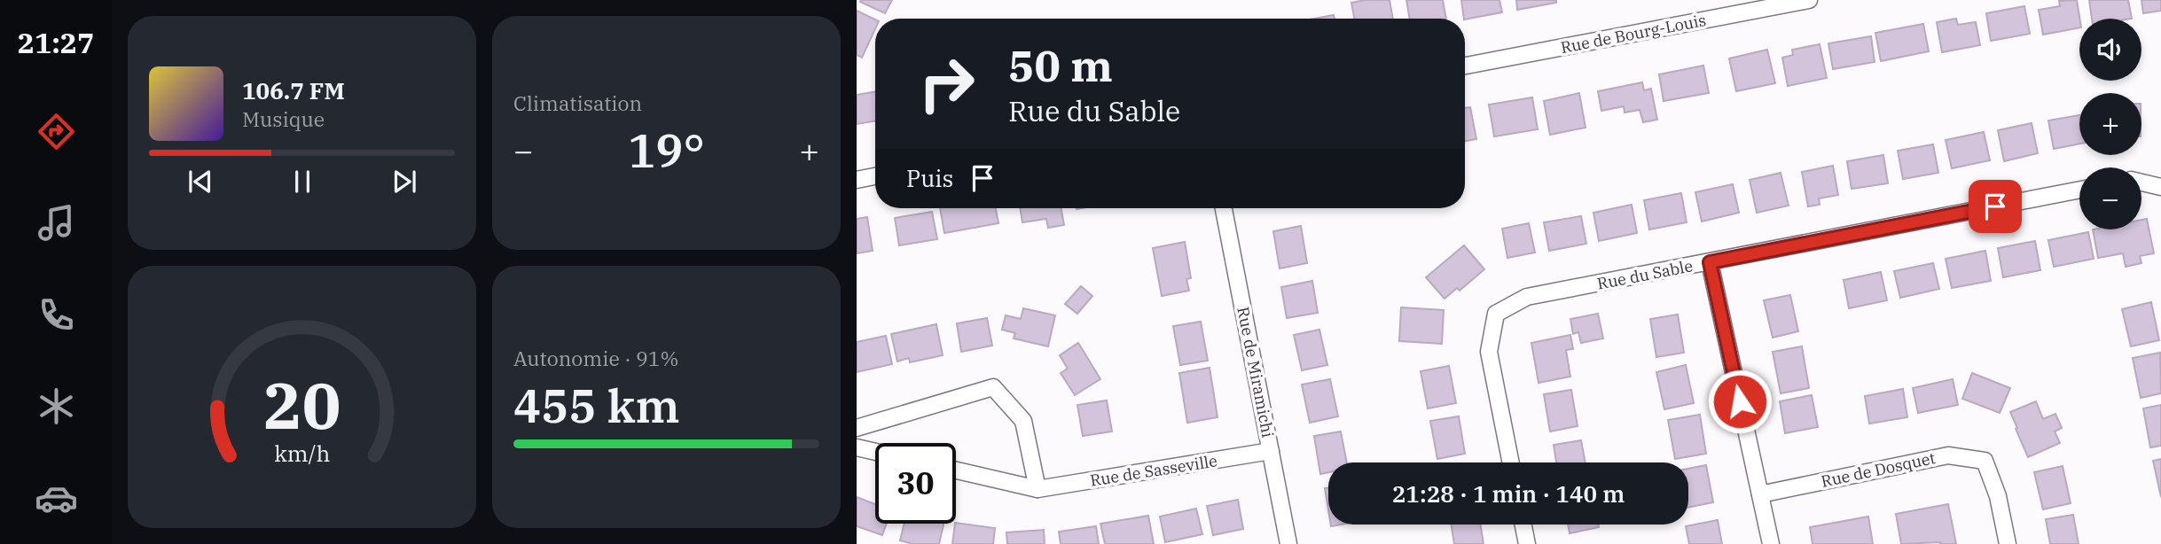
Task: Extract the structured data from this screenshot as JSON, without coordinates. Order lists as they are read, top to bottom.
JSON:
{
  "streets": {
    "street": [
      "Rue de Bourg-Louis",
      "Rue du Sable",
      "Rue de Miramichi",
      "Rue de Dosquet",
      "Rue de Sasseville"
    ]
  },
  "crossings": [
    ["Rue de Miramichi", "Rue de Sasseville"]
  ],
  "page": {
    "tabs": "21:27",
    "tile": [
      "Climatisation",
      ["Autonomie · 91%", "455 km"]
    ],
    "map_buttons": ["+", "−"],
    "turn": ["50 m", "Rue du Sable"],
    "song": ["106.7 FM", "Musique"],
    "heat": ["−", "19°", "+"],
    "then": "Puis",
    "limit": "30",
    "trip": "21:28 · 1 min · 140 m",
    "gauge": ["20", "km/h"]
  }
}
